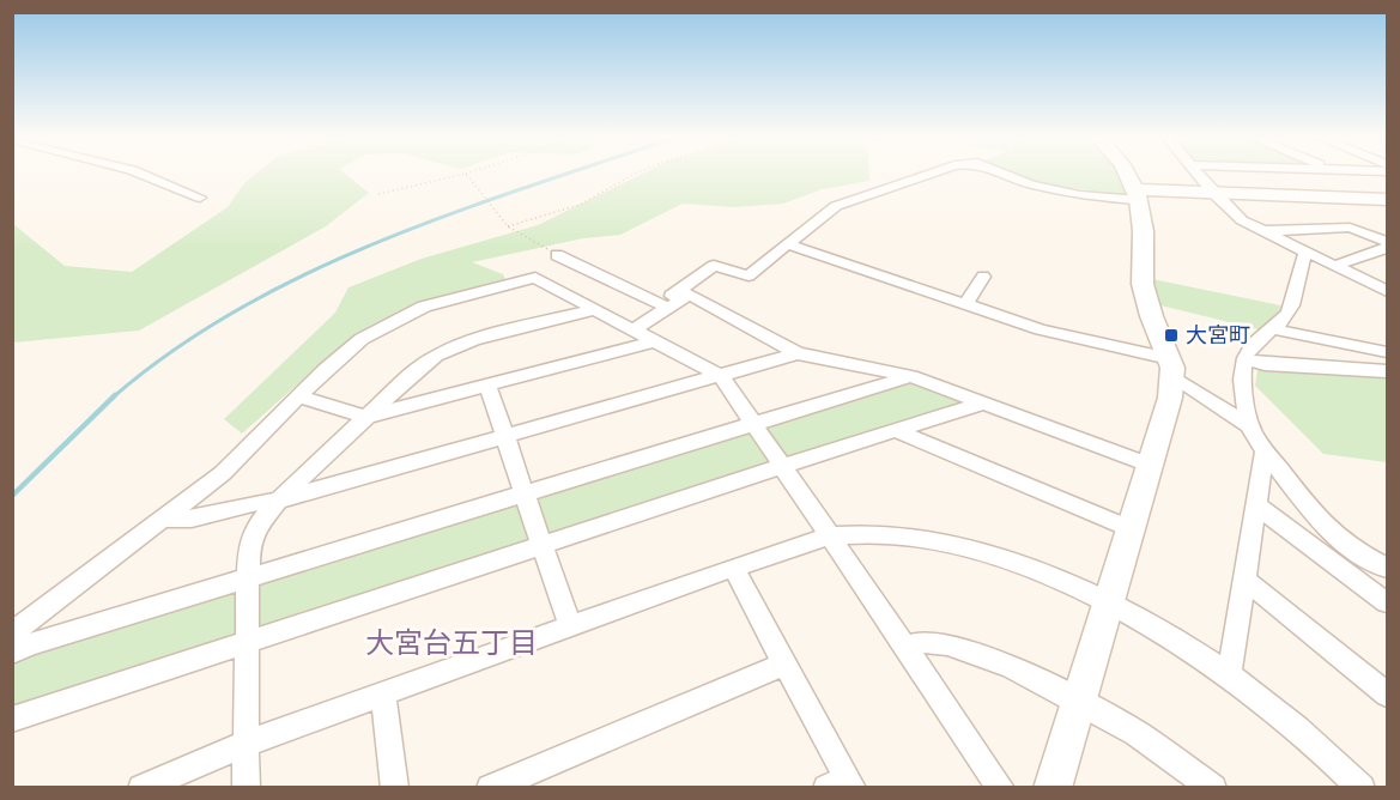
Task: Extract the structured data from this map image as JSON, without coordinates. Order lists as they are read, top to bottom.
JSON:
{
  "districts": ["大宮台五丁目"],
  "places": {
    "transit": ["大宮町"]
  }
}
